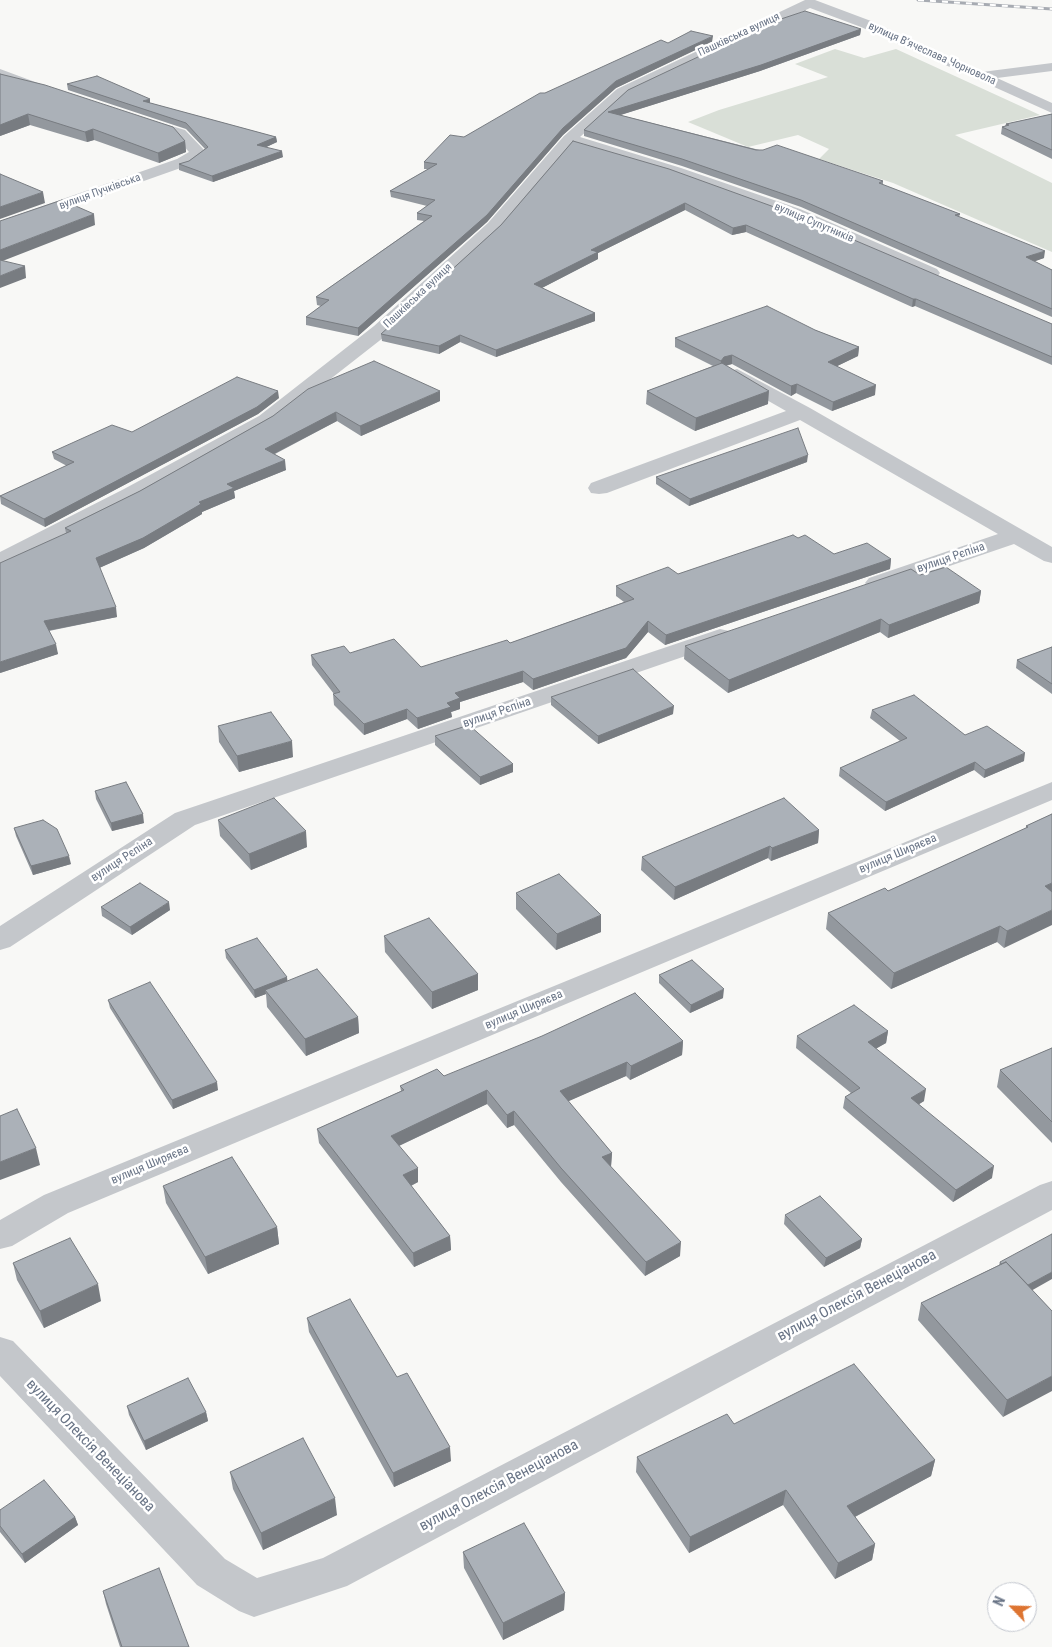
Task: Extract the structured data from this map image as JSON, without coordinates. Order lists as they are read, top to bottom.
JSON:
{
  "streets": {
    "street": [
      "Пашківська вулиця",
      "вулиця Вʼячеслава Чорновола",
      "вулиця Пучківська",
      "вулиця Супутників",
      "вулиця Рєпіна",
      "вулиця Ширяєва",
      "вулиця Олексія Венеціанова"
    ]
  },
  "crossings": [
    ["Пашківська вулиця", "вулиця Вʼячеслава Чорновола"],
    ["Пашківська вулиця", "вулиця Супутників"]
  ],
  "north": "top left"
}
